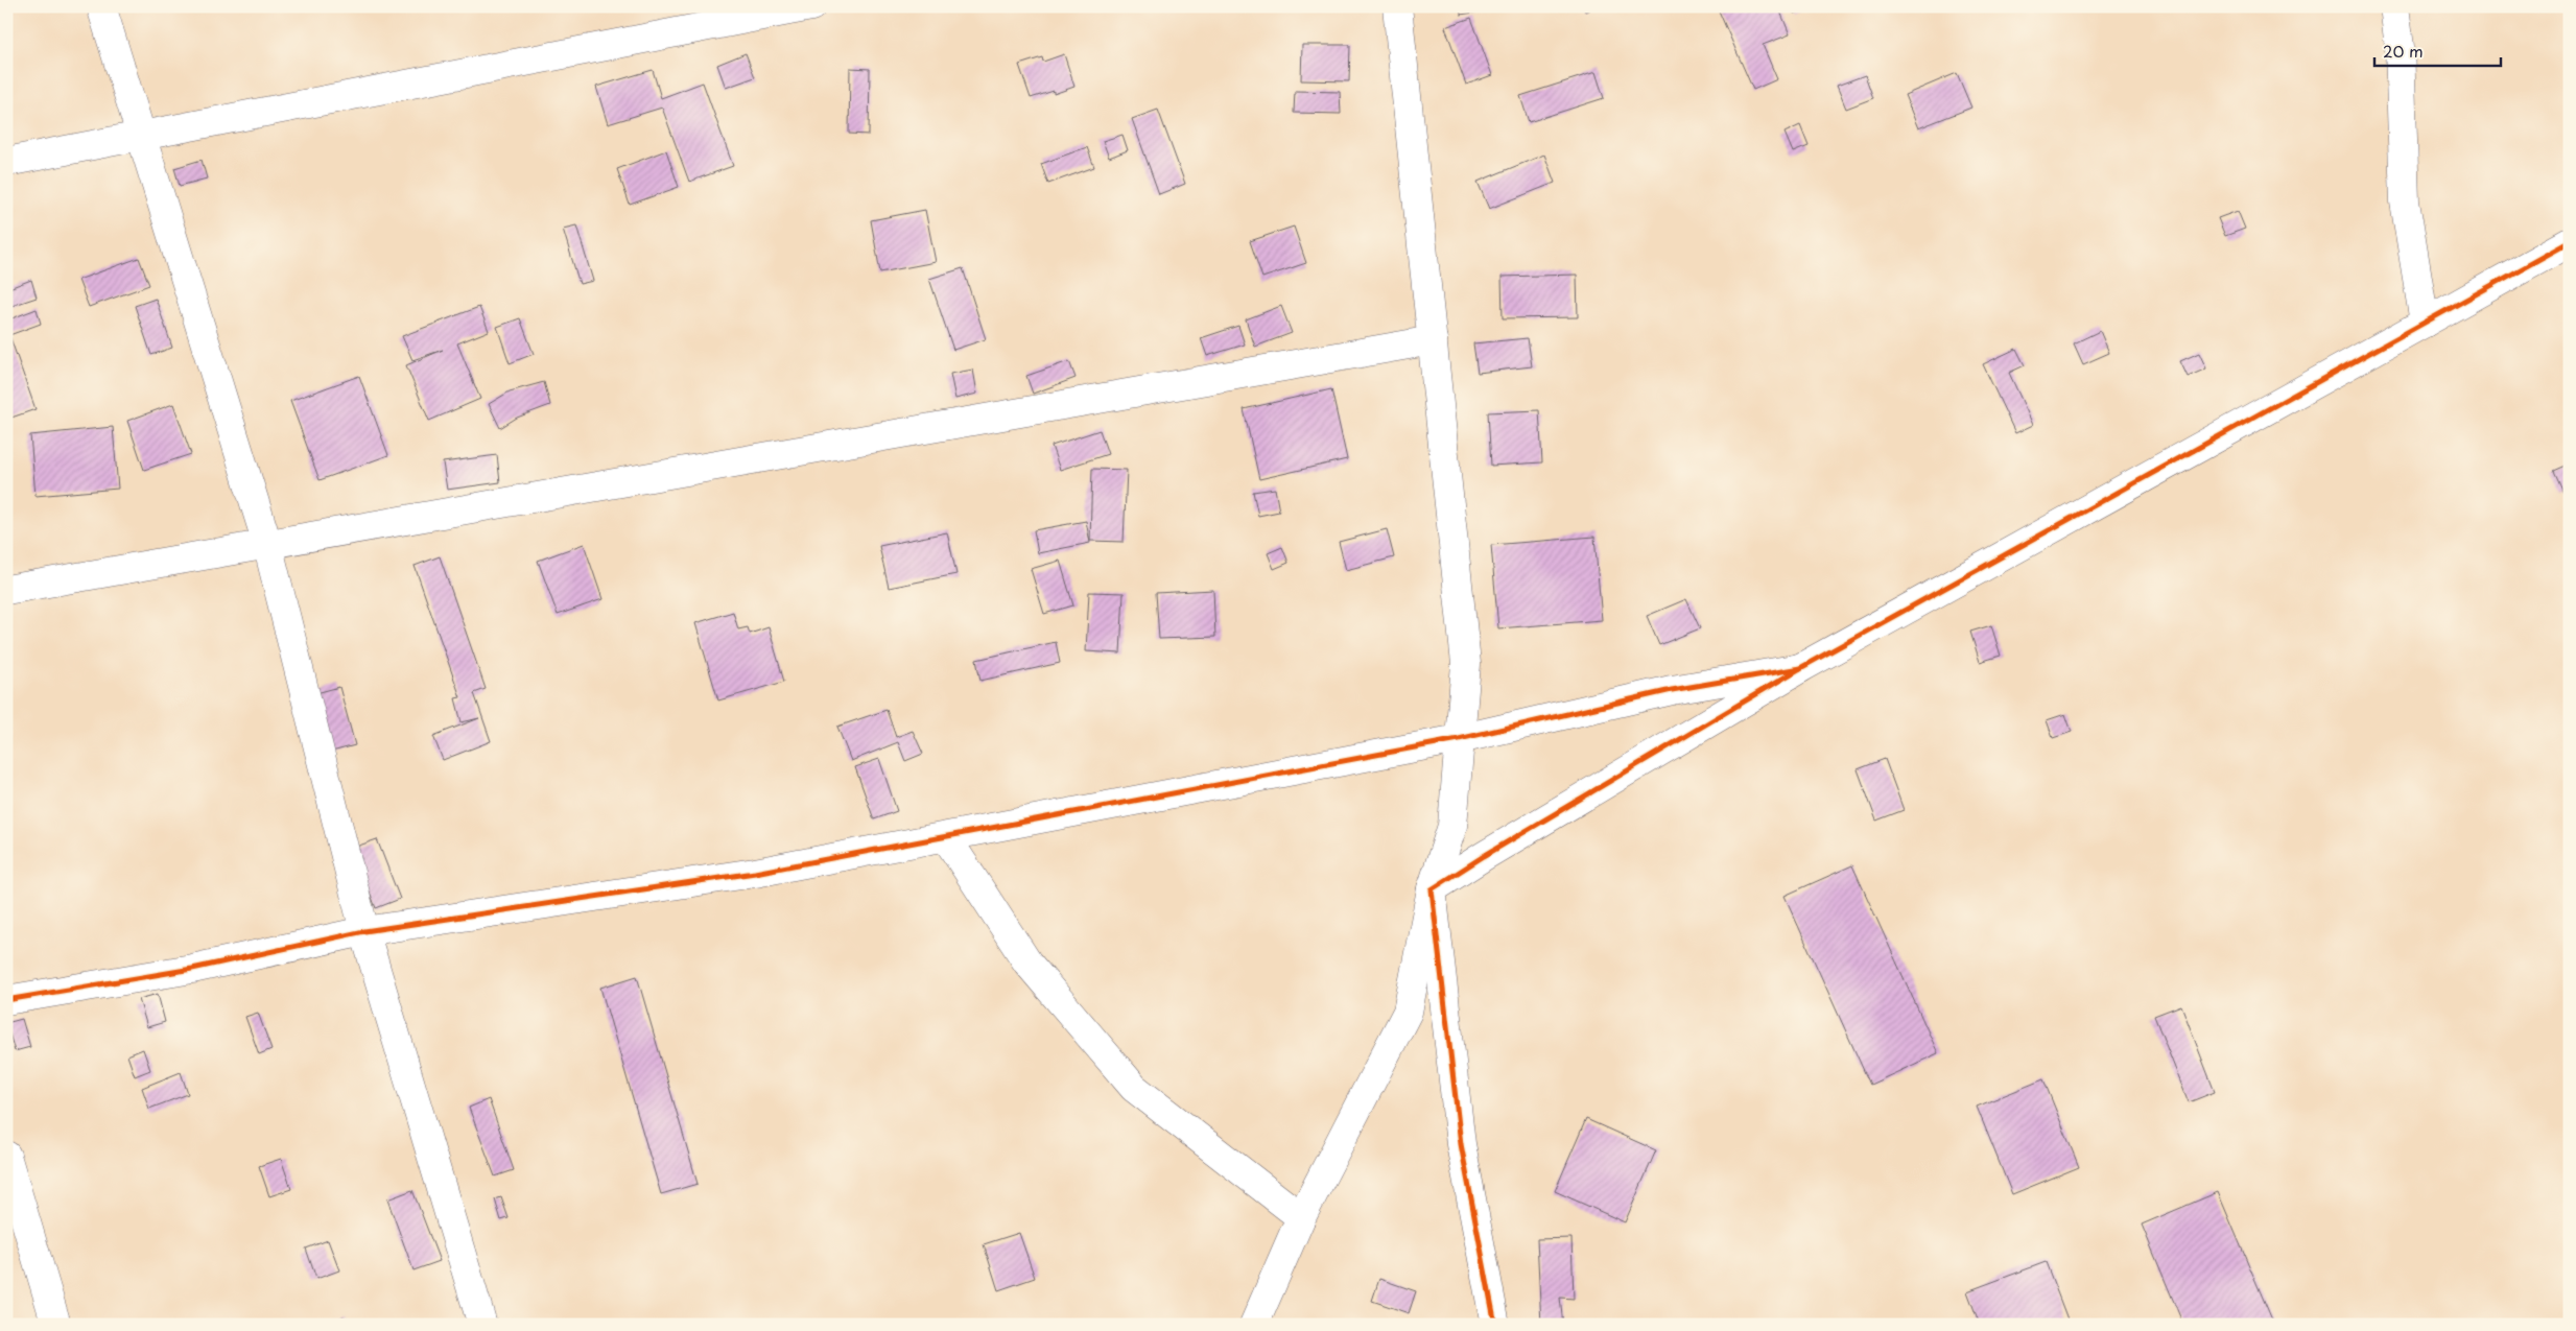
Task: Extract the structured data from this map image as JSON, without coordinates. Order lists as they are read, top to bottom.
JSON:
{
  "scale_bar": "20 m"
}
